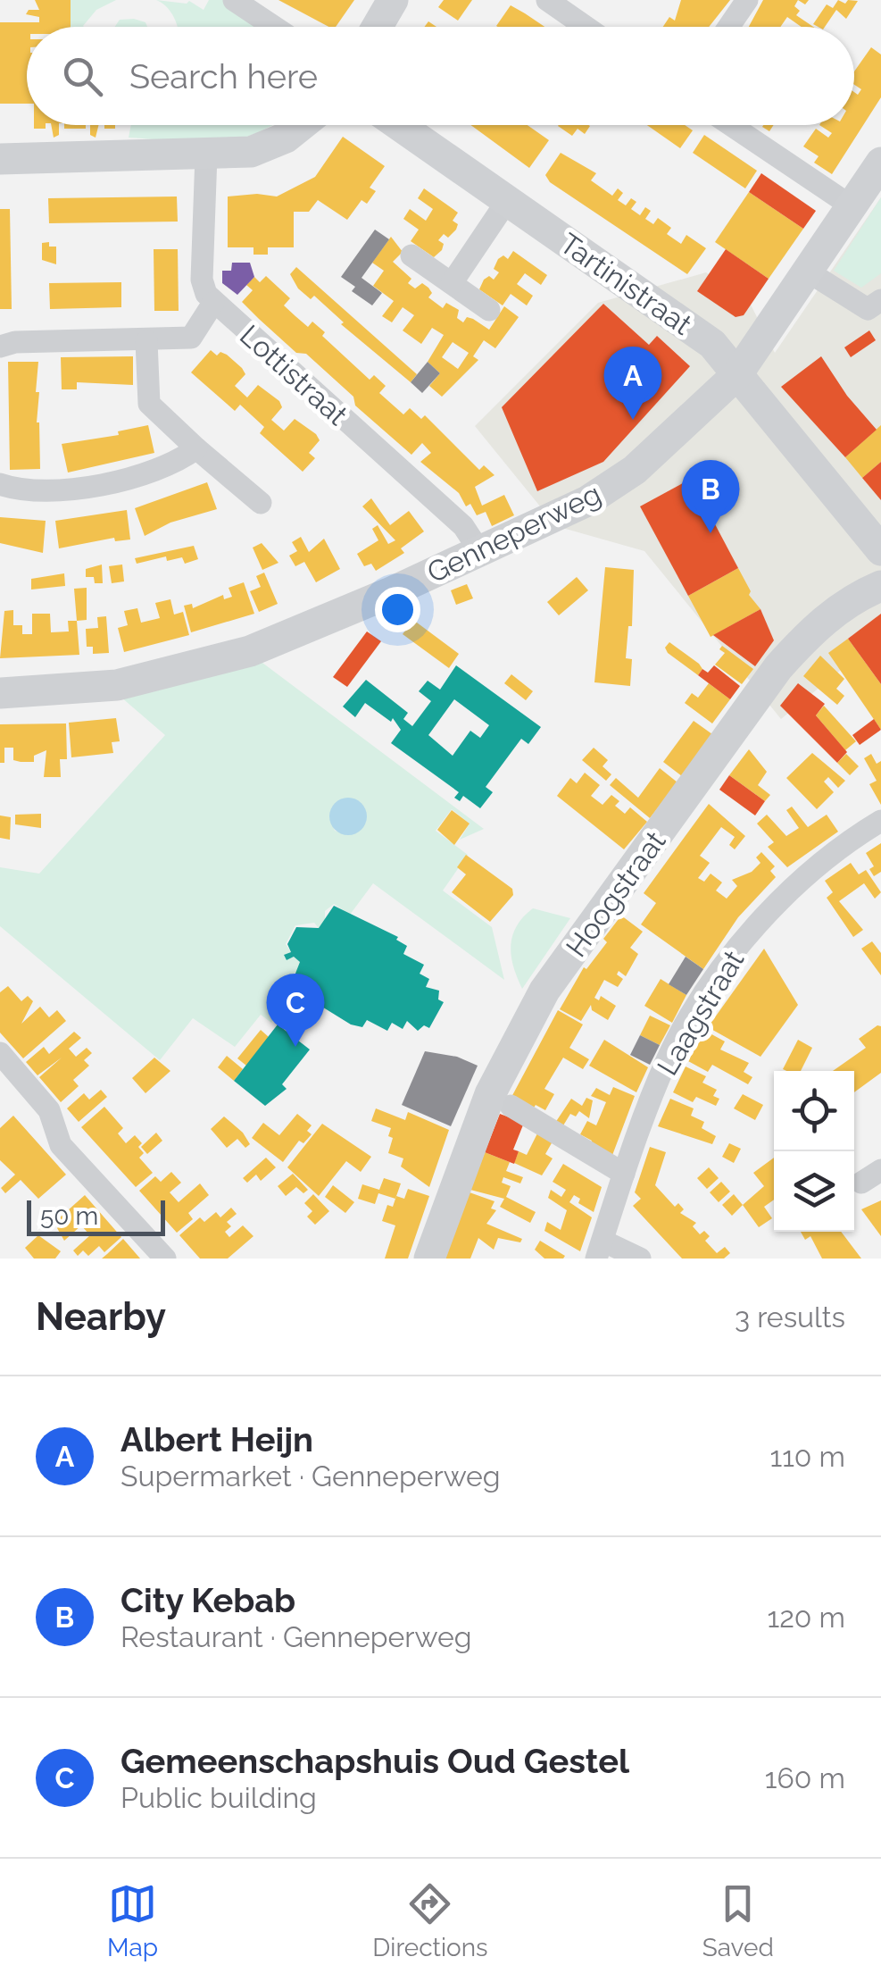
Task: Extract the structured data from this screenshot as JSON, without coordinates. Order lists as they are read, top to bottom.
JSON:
{
  "streets": {
    "street": [
      "Tartinistraat",
      "Lottistraat",
      "Genneperweg",
      "Hoogstraat",
      "Laagstraat"
    ]
  },
  "crossings": [
    ["Tartinistraat", "Genneperweg"],
    ["Lottistraat", "Genneperweg"]
  ],
  "scale_bar": "50 m",
  "page": {
    "search": "Search here",
    "pins": ["A", "B", "C"],
    "scale": "50 m",
    "heading": ["Nearby", "3 results"],
    "list": [
      {
        "mark": "A",
        "name": "Albert Heijn",
        "note": "Supermarket · Genneperweg",
        "value": "110 m"
      },
      {
        "mark": "B",
        "name": "City Kebab",
        "note": "Restaurant · Genneperweg",
        "value": "120 m"
      },
      {
        "mark": "C",
        "name": "Gemeenschapshuis Oud Gestel",
        "note": "Public building",
        "value": "160 m"
      }
    ],
    "nav": ["Map", "Directions", "Saved"]
  }
}
